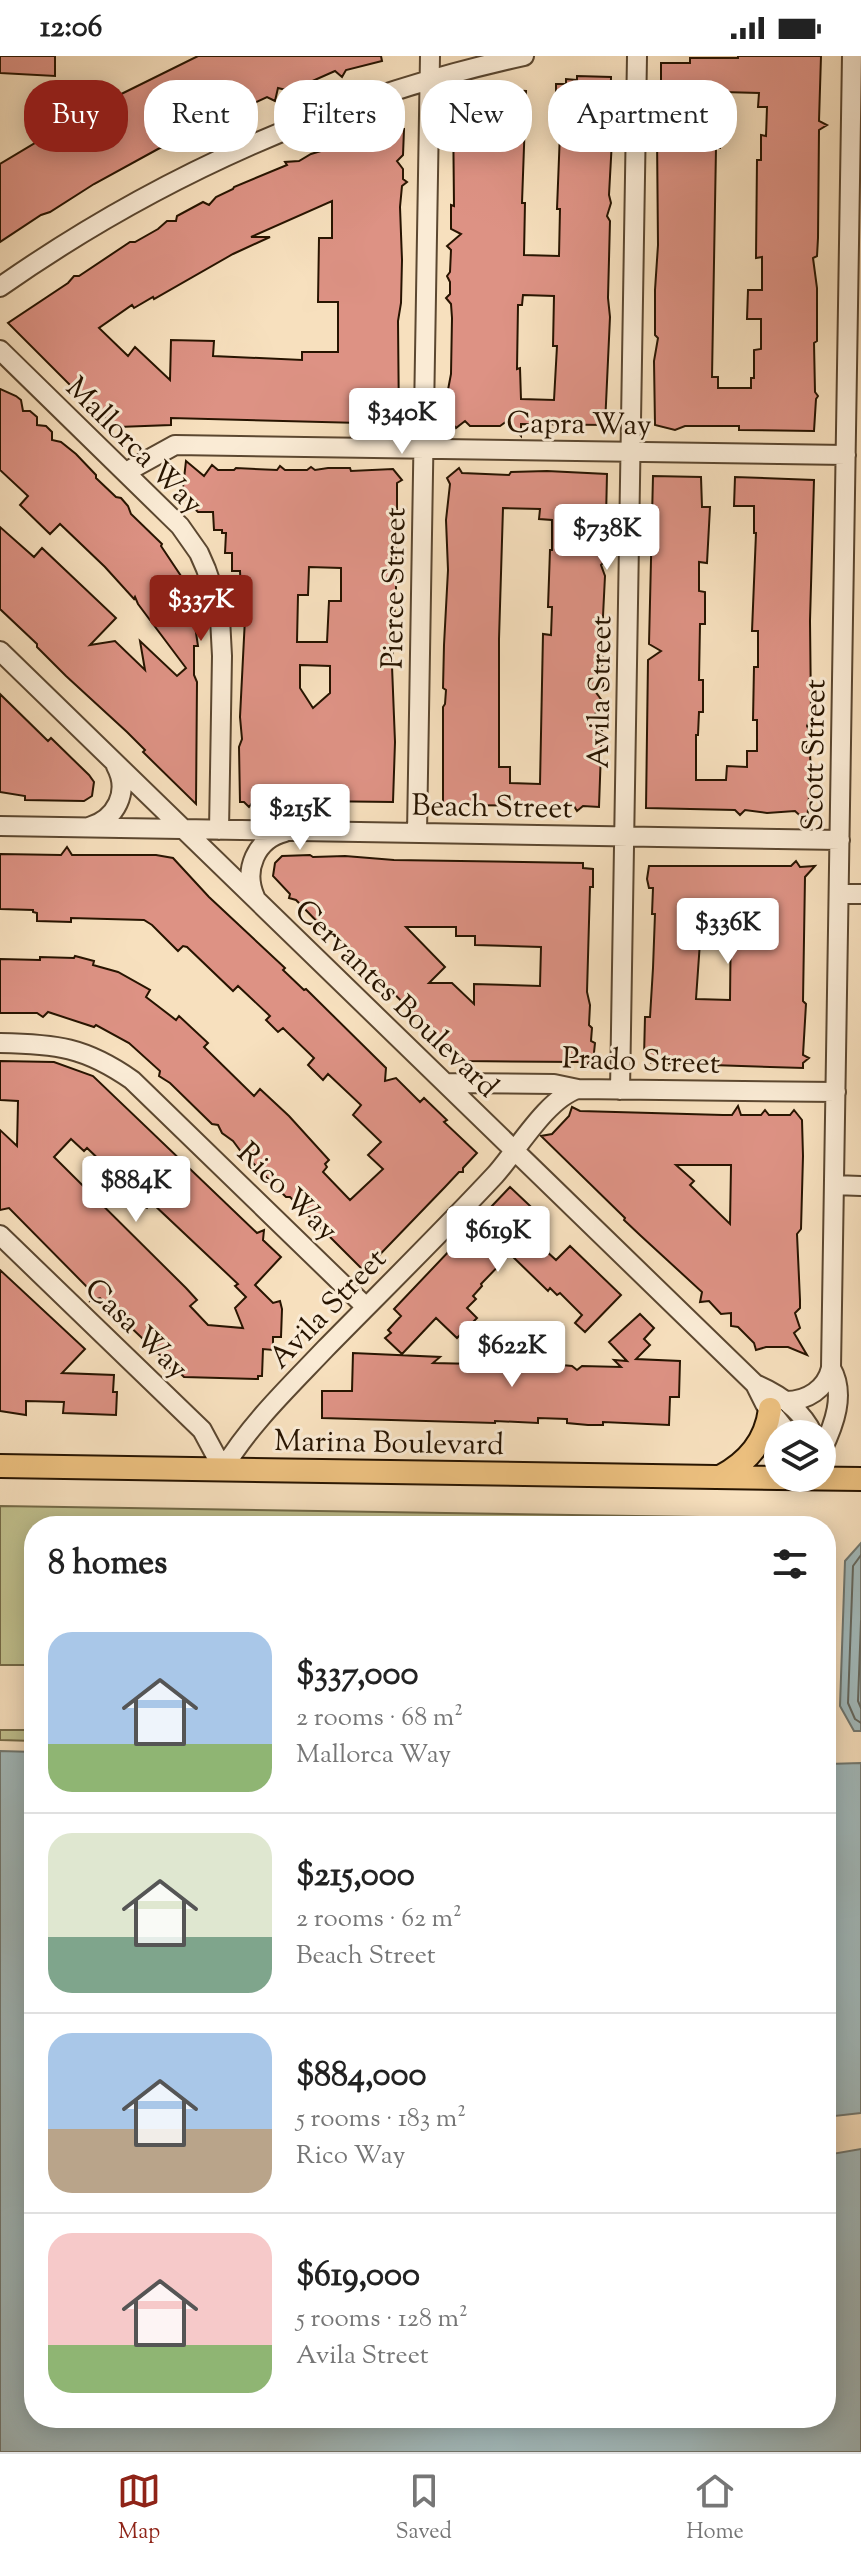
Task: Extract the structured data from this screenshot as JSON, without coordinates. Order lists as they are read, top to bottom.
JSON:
{
  "streets": {
    "main road": ["Marina Boulevard"],
    "street": [
      "Capra Way",
      "Mallorca Way",
      "Pierce Street",
      "Avila Street",
      "Scott Street",
      "Beach Street",
      "Cervantes Boulevard",
      "Prado Street",
      "Rico Way",
      "Casa Way"
    ]
  },
  "crossings": [
    ["Capra Way", "Mallorca Way"],
    ["Capra Way", "Pierce Street"],
    ["Capra Way", "Avila Street"],
    ["Capra Way", "Scott Street"],
    ["Mallorca Way", "Beach Street"],
    ["Pierce Street", "Beach Street"],
    ["Avila Street", "Beach Street"],
    ["Avila Street", "Cervantes Boulevard"],
    ["Avila Street", "Prado Street"],
    ["Avila Street", "Rico Way"],
    ["Avila Street", "Casa Way"],
    ["Avila Street", "Marina Boulevard"],
    ["Scott Street", "Beach Street"],
    ["Scott Street", "Prado Street"],
    ["Beach Street", "Cervantes Boulevard"],
    ["Cervantes Boulevard", "Prado Street"],
    ["Casa Way", "Marina Boulevard"]
  ],
  "page": {
    "status": "12:06",
    "chip": [
      "Buy",
      "Rent",
      "Filters",
      "New",
      "Apartment"
    ],
    "price": [
      "$340K",
      "$738K",
      "$337K",
      "$215K",
      "$336K",
      "$884K",
      "$619K",
      "$622K"
    ],
    "heading": "8 homes",
    "list": [
      {
        "name": "$337,000",
        "note": "2 rooms · 68 m² · Mallorca Way"
      },
      {
        "name": "$215,000",
        "note": "2 rooms · 62 m² · Beach Street"
      },
      {
        "name": "$884,000",
        "note": "5 rooms · 183 m² · Rico Way"
      },
      {
        "name": "$619,000",
        "note": "5 rooms · 128 m² · Avila Street"
      }
    ],
    "tabs": ["Map", "Saved", "Home"]
  }
}
